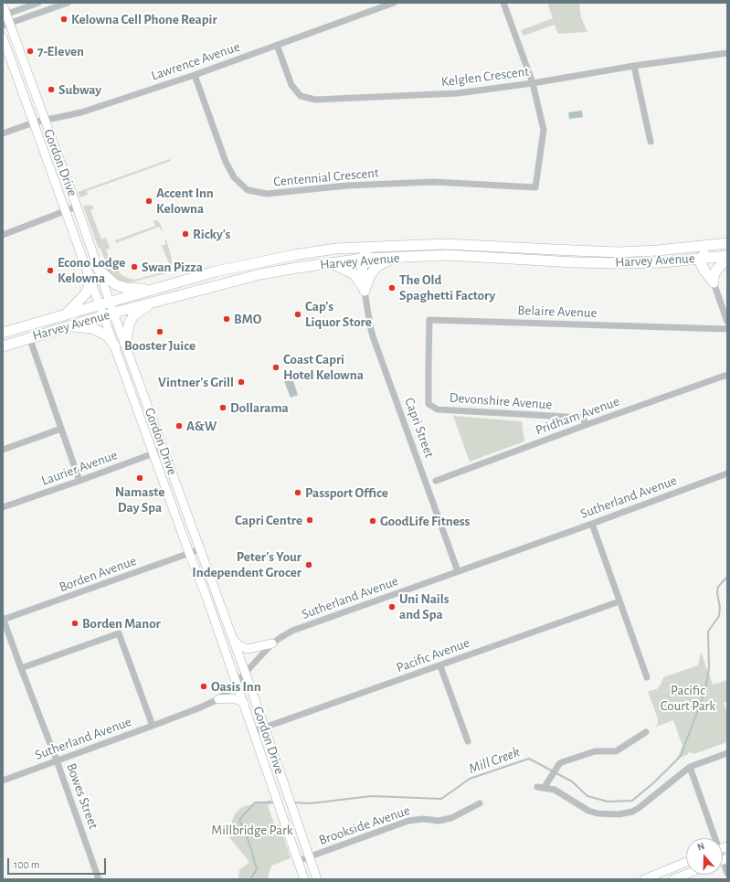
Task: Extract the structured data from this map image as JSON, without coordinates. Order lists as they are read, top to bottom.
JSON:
{
  "streets": {
    "highway": ["Harvey Avenue"],
    "main road": ["Gordon Drive"],
    "street": [
      "Lawrence Avenue",
      "Kelglen Crescent",
      "Centennial Crescent",
      "Belaire Avenue",
      "Devonshire Avenue",
      "Pridham Avenue",
      "Capri Street",
      "Laurier Avenue",
      "Sutherland Avenue",
      "Borden Avenue",
      "Pacific Avenue",
      "Bowes Street",
      "Brookside Avenue"
    ]
  },
  "crossings": [
    ["Lawrence Avenue", "Kelglen Crescent"],
    ["Lawrence Avenue", "Gordon Drive"],
    ["Lawrence Avenue", "Centennial Crescent"],
    ["Kelglen Crescent", "Centennial Crescent"],
    ["Gordon Drive", "Harvey Avenue"],
    ["Gordon Drive", "Laurier Avenue"],
    ["Gordon Drive", "Sutherland Avenue"],
    ["Gordon Drive", "Borden Avenue"],
    ["Gordon Drive", "Pacific Avenue"],
    ["Gordon Drive", "Brookside Avenue"],
    ["Belaire Avenue", "Devonshire Avenue"],
    ["Devonshire Avenue", "Pridham Avenue"],
    ["Capri Street", "Sutherland Avenue"],
    ["Sutherland Avenue", "Bowes Street"],
    ["Borden Avenue", "Bowes Street"]
  ],
  "water": ["Mill Creek"],
  "parks": ["Pacific Court Park", "Millbridge Park"],
  "places": [
    "Kelowna Cell Phone Reapir",
    "7-Eleven",
    "Subway",
    "Accent Inn Kelowna",
    "Ricky's",
    "Swan Pizza",
    "Econo Lodge Kelowna",
    "The Old Spaghetti Factory",
    "Cap's Liquor Store",
    "BMO",
    "Booster Juice",
    "Coast Capri Hotel Kelowna",
    "Vintner's Grill",
    "Dollarama",
    "A&W",
    "Namaste Day Spa",
    "Passport Office",
    "Capri Centre",
    "GoodLife Fitness",
    "Peter's Your Independent Grocer",
    "Uni Nails and Spa",
    "Borden Manor",
    "Oasis Inn"
  ],
  "scale_bar": "100 m",
  "north": "top"
}
